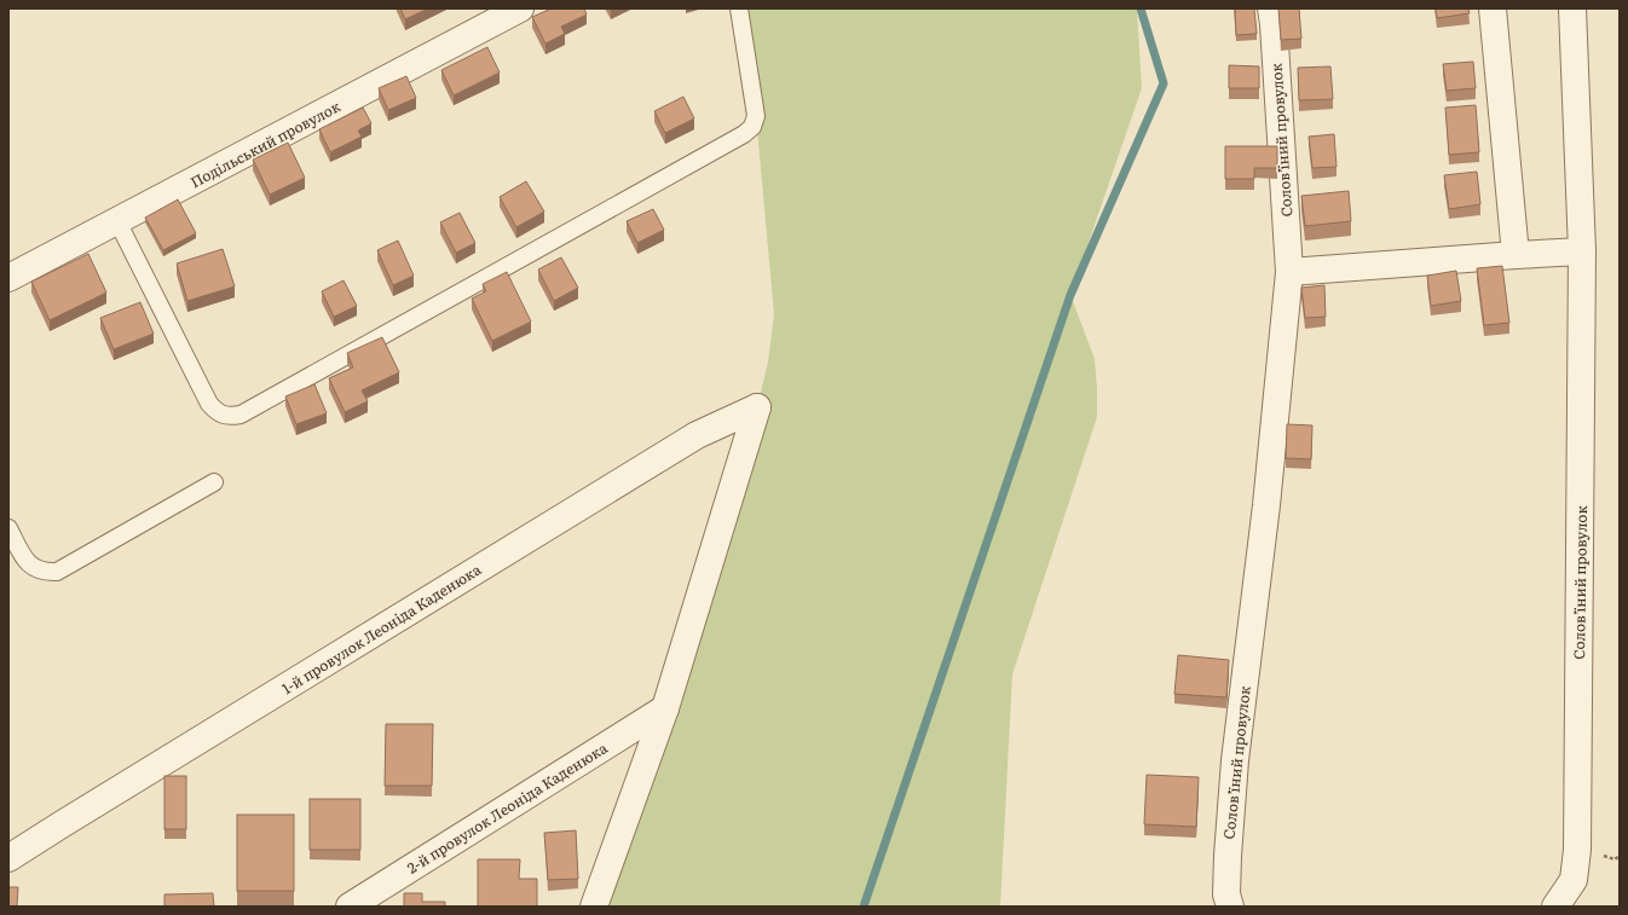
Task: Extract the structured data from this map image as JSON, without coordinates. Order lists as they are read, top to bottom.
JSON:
{
  "streets": {
    "street": [
      "Соловʼїний провулок",
      "Подільський провулок",
      "1-й провулок Леоніда Каденюка",
      "2-й провулок Леоніда Каденюка"
    ]
  },
  "crossings": [
    ["1-й провулок Леоніда Каденюка", "2-й провулок Леоніда Каденюка"]
  ]
}
